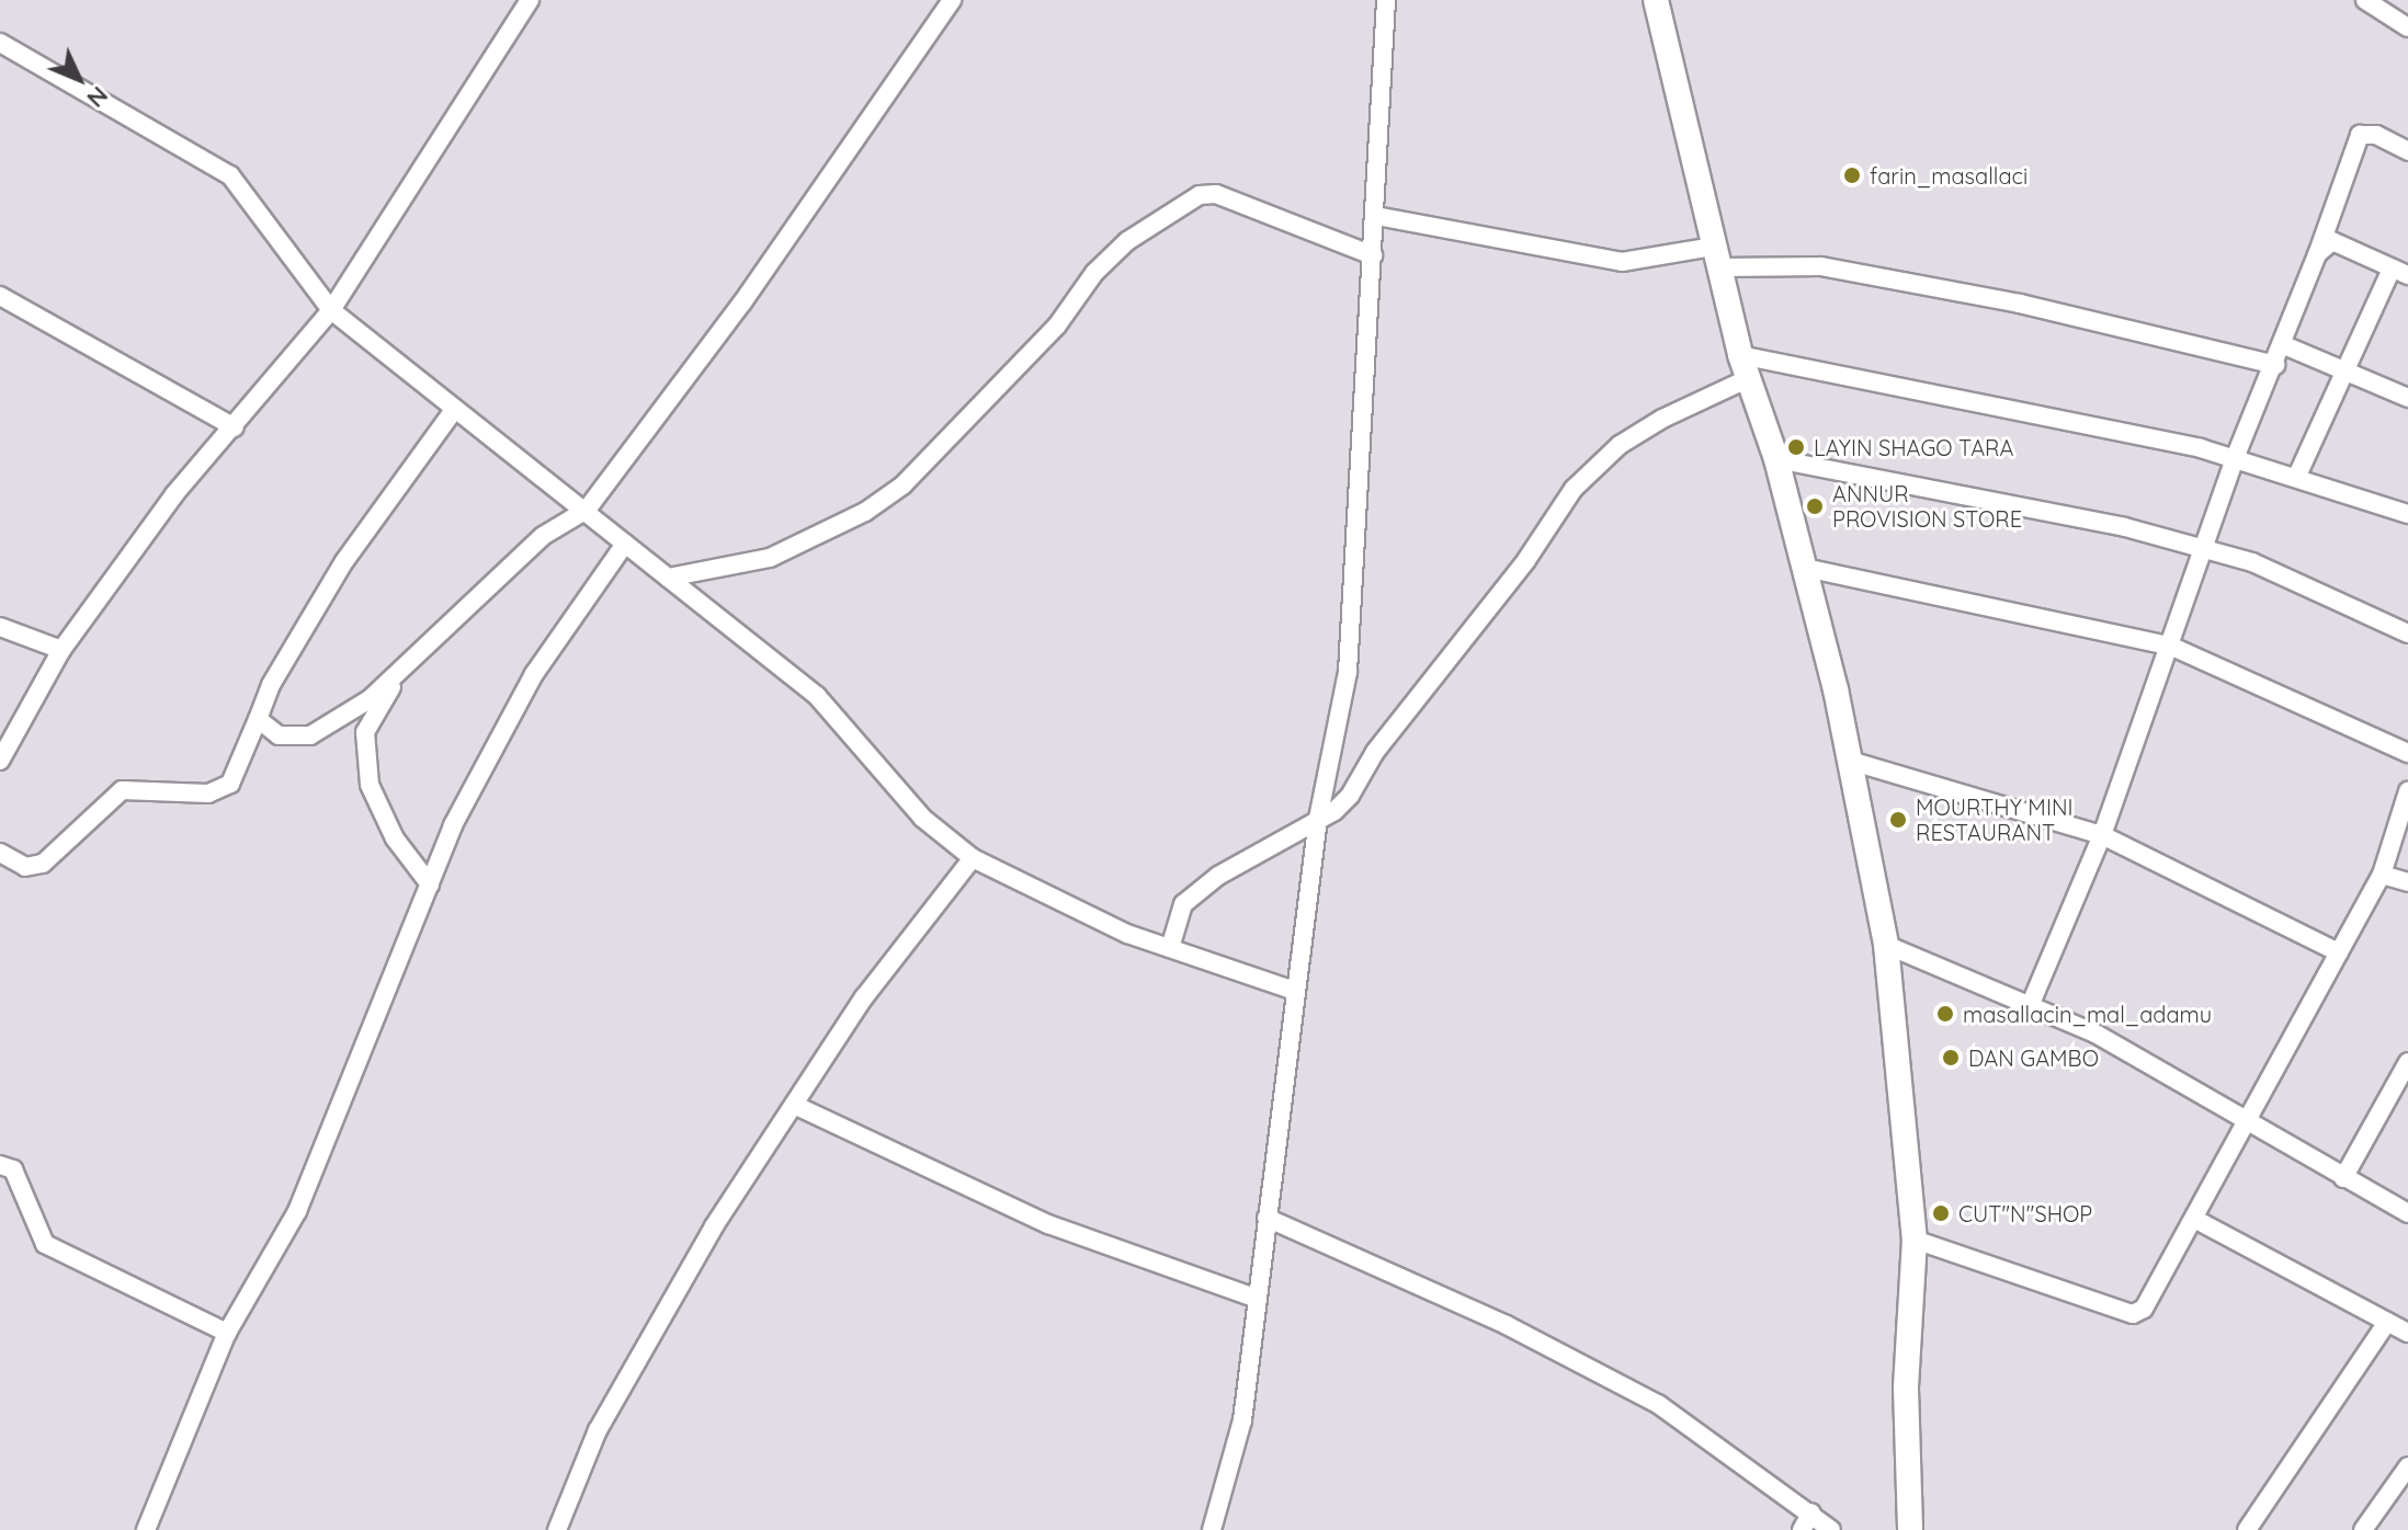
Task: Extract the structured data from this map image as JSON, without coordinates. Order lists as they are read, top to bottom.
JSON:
{
  "places": [
    "farin_masallaci",
    "LAYIN SHAGO TARA",
    "ANNUR PROVISION STORE",
    "MOURTHY MINI RESTAURANT",
    "masallacin_mal_adamu",
    "DAN GAMBO",
    "CUT''N''SHOP"
  ],
  "north": "bottom right"
}
